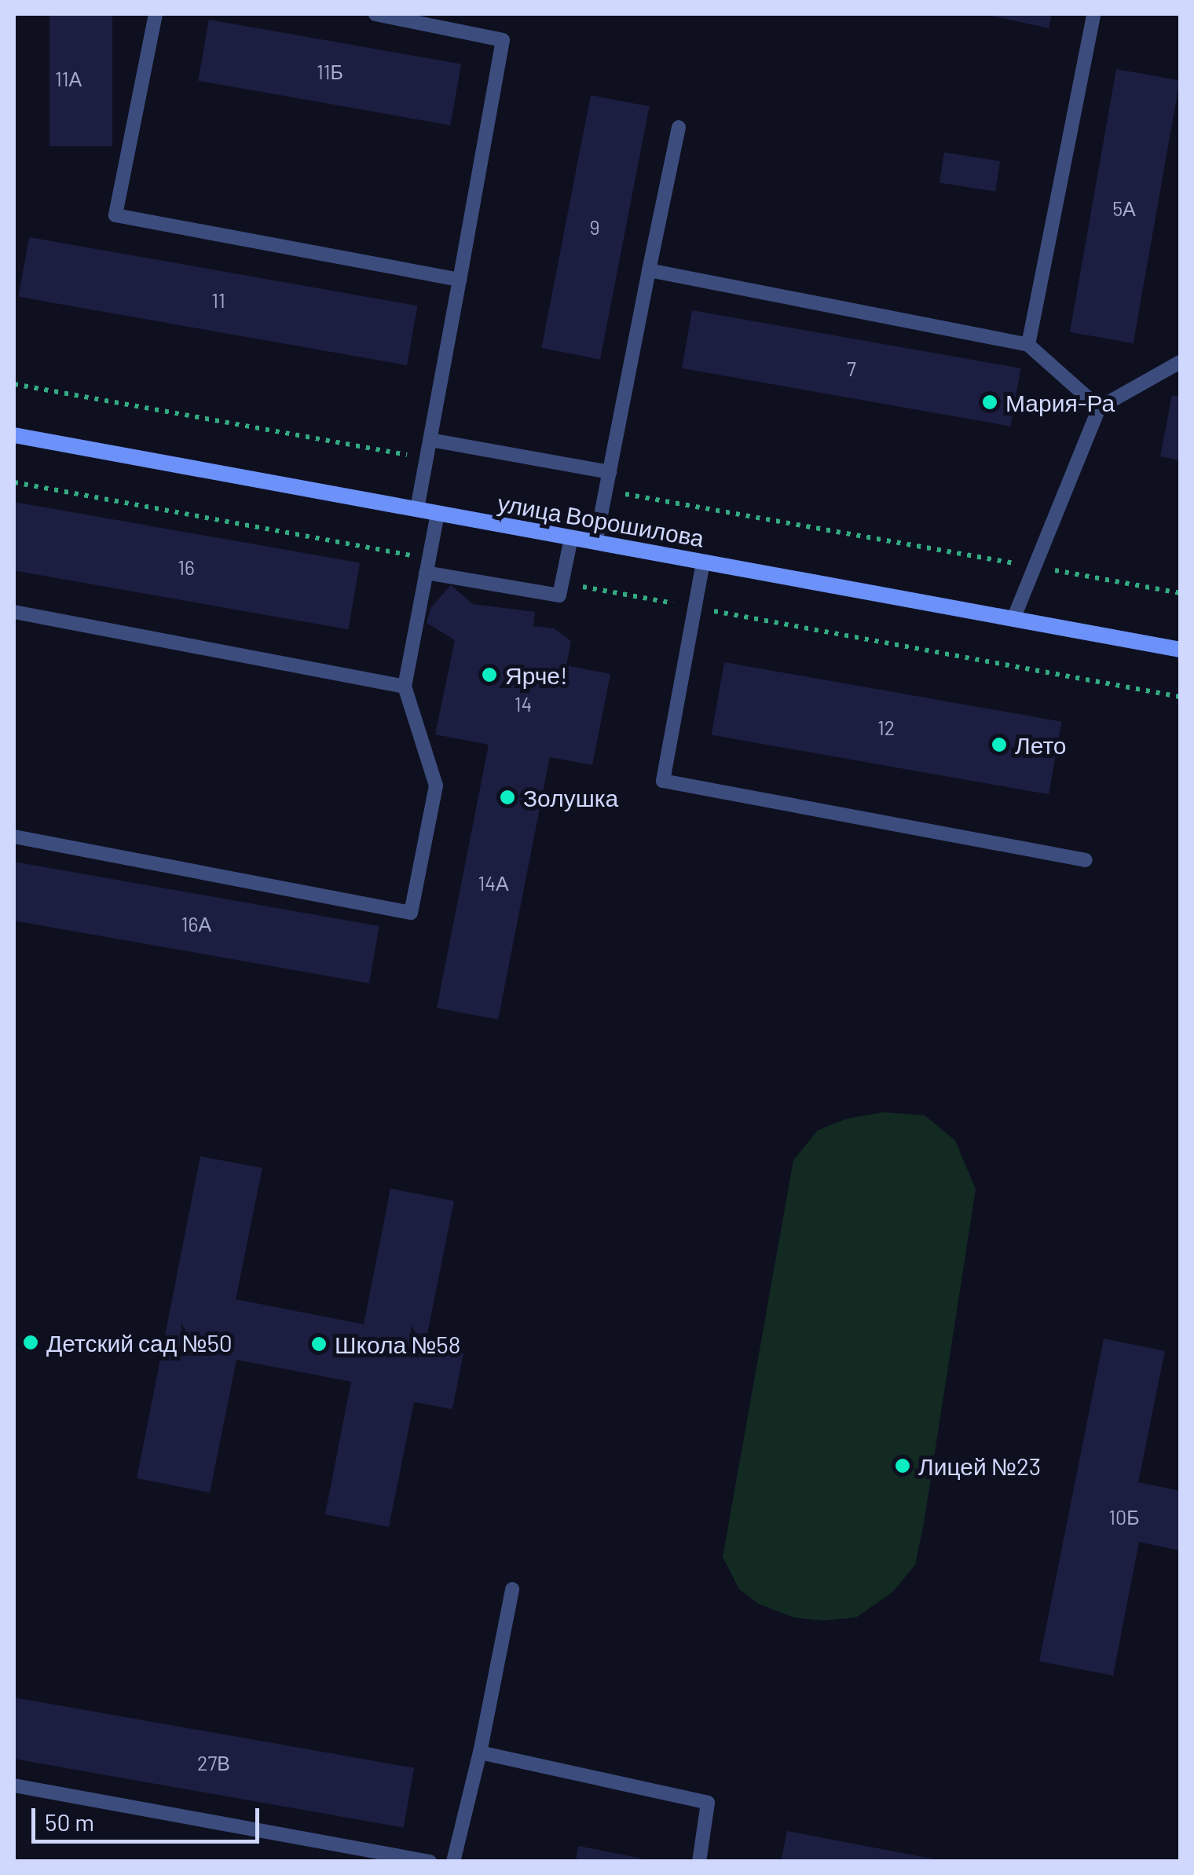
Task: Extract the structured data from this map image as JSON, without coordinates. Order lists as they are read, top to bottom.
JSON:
{
  "streets": {
    "street": ["улица Ворошилова"]
  },
  "places": [
    "Мария-Ра",
    "Ярче!",
    "Лето",
    "Золушка",
    "Детский сад №50",
    "Школа №58",
    "Лицей №23"
  ],
  "house_numbers": [
    "11Б",
    "11А",
    "5А",
    "9",
    "11",
    "7",
    "16",
    "14",
    "12",
    "14А",
    "16А",
    "10Б",
    "27В"
  ],
  "scale_bar": "50 m"
}
